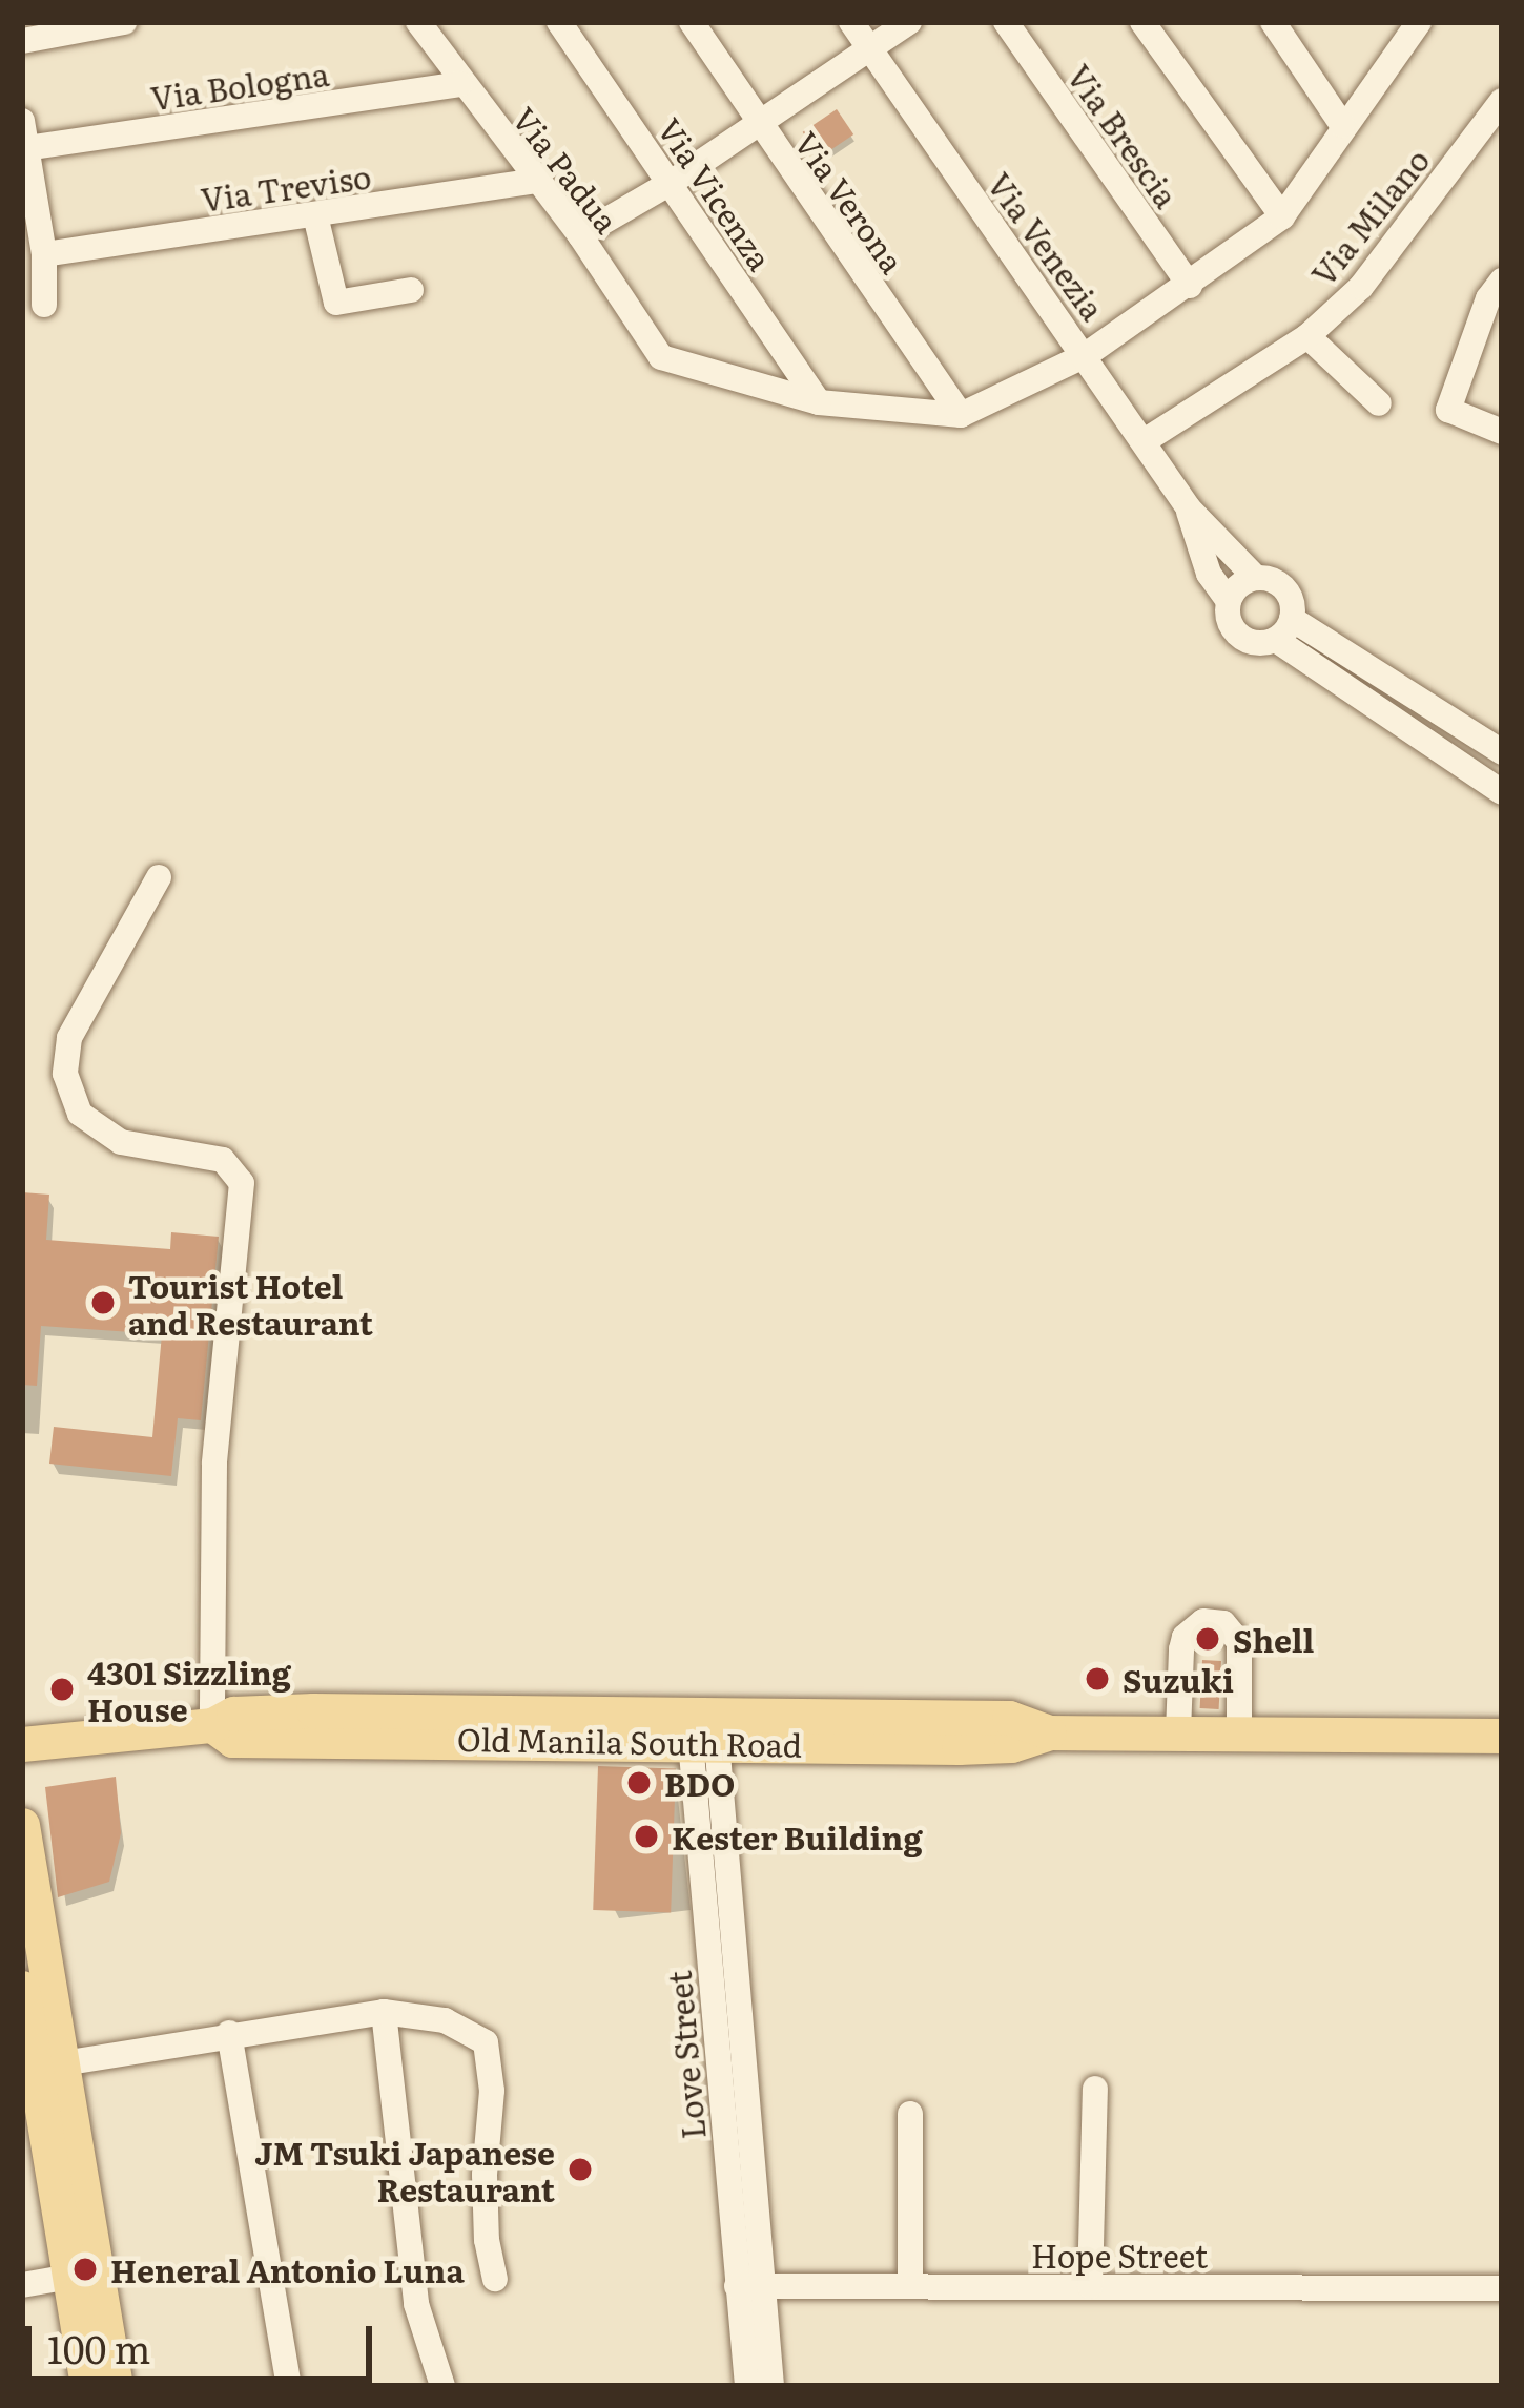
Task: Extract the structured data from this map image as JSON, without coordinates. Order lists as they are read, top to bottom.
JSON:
{
  "streets": {
    "main road": ["Old Manila South Road"],
    "street": [
      "Via Bologna",
      "Via Brescia",
      "Via Padua",
      "Via Treviso",
      "Via Vicenza",
      "Via Verona",
      "Via Milano",
      "Via Venezia",
      "Love Street",
      "Hope Street"
    ]
  },
  "crossings": [
    ["Via Bologna", "Via Padua"],
    ["Via Padua", "Via Treviso"],
    ["Via Padua", "Via Vicenza"],
    ["Via Milano", "Via Venezia"],
    ["Old Manila South Road", "Love Street"],
    ["Love Street", "Hope Street"]
  ],
  "places": [
    "Tourist Hotel and Restaurant",
    "Shell",
    "Suzuki",
    "4301 Sizzling House",
    "BDO",
    "Kester Building",
    "JM Tsuki Japanese Restaurant",
    "Heneral Antonio Luna"
  ],
  "scale_bar": "100 m"
}
